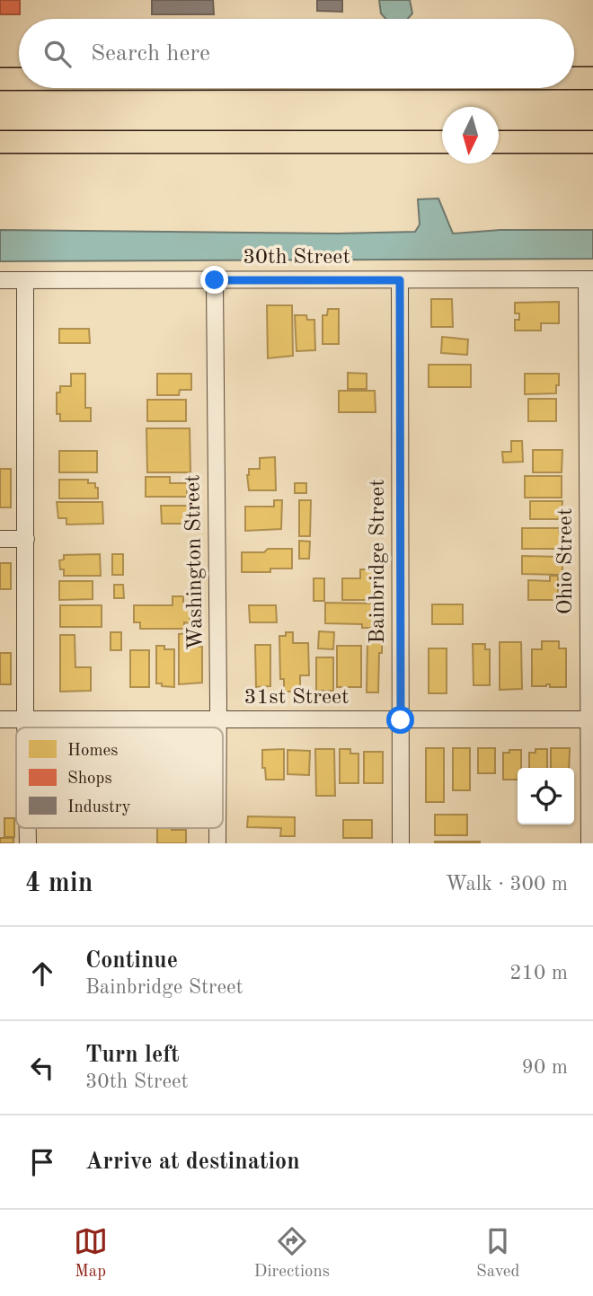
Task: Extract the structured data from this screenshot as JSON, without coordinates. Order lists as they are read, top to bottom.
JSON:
{
  "streets": {
    "street": [
      "30th Street",
      "Bainbridge Street",
      "Ohio Street",
      "Washington Street",
      "31st Street"
    ]
  },
  "crossings": [
    ["30th Street", "Bainbridge Street"],
    ["30th Street", "Ohio Street"],
    ["30th Street", "Washington Street"],
    ["Bainbridge Street", "31st Street"],
    ["Ohio Street", "31st Street"],
    ["Washington Street", "31st Street"]
  ],
  "legend": ["Homes", "Shops", "Industry"],
  "north": "bottom",
  "page": {
    "search": "Search here",
    "heading": ["4 min", "Walk · 300 m"],
    "list": [
      ["Continue", "Bainbridge Street", "210 m"],
      ["Turn left", "30th Street", "90 m"],
      "Arrive at destination"
    ],
    "nav": ["Map", "Directions", "Saved"]
  }
}
